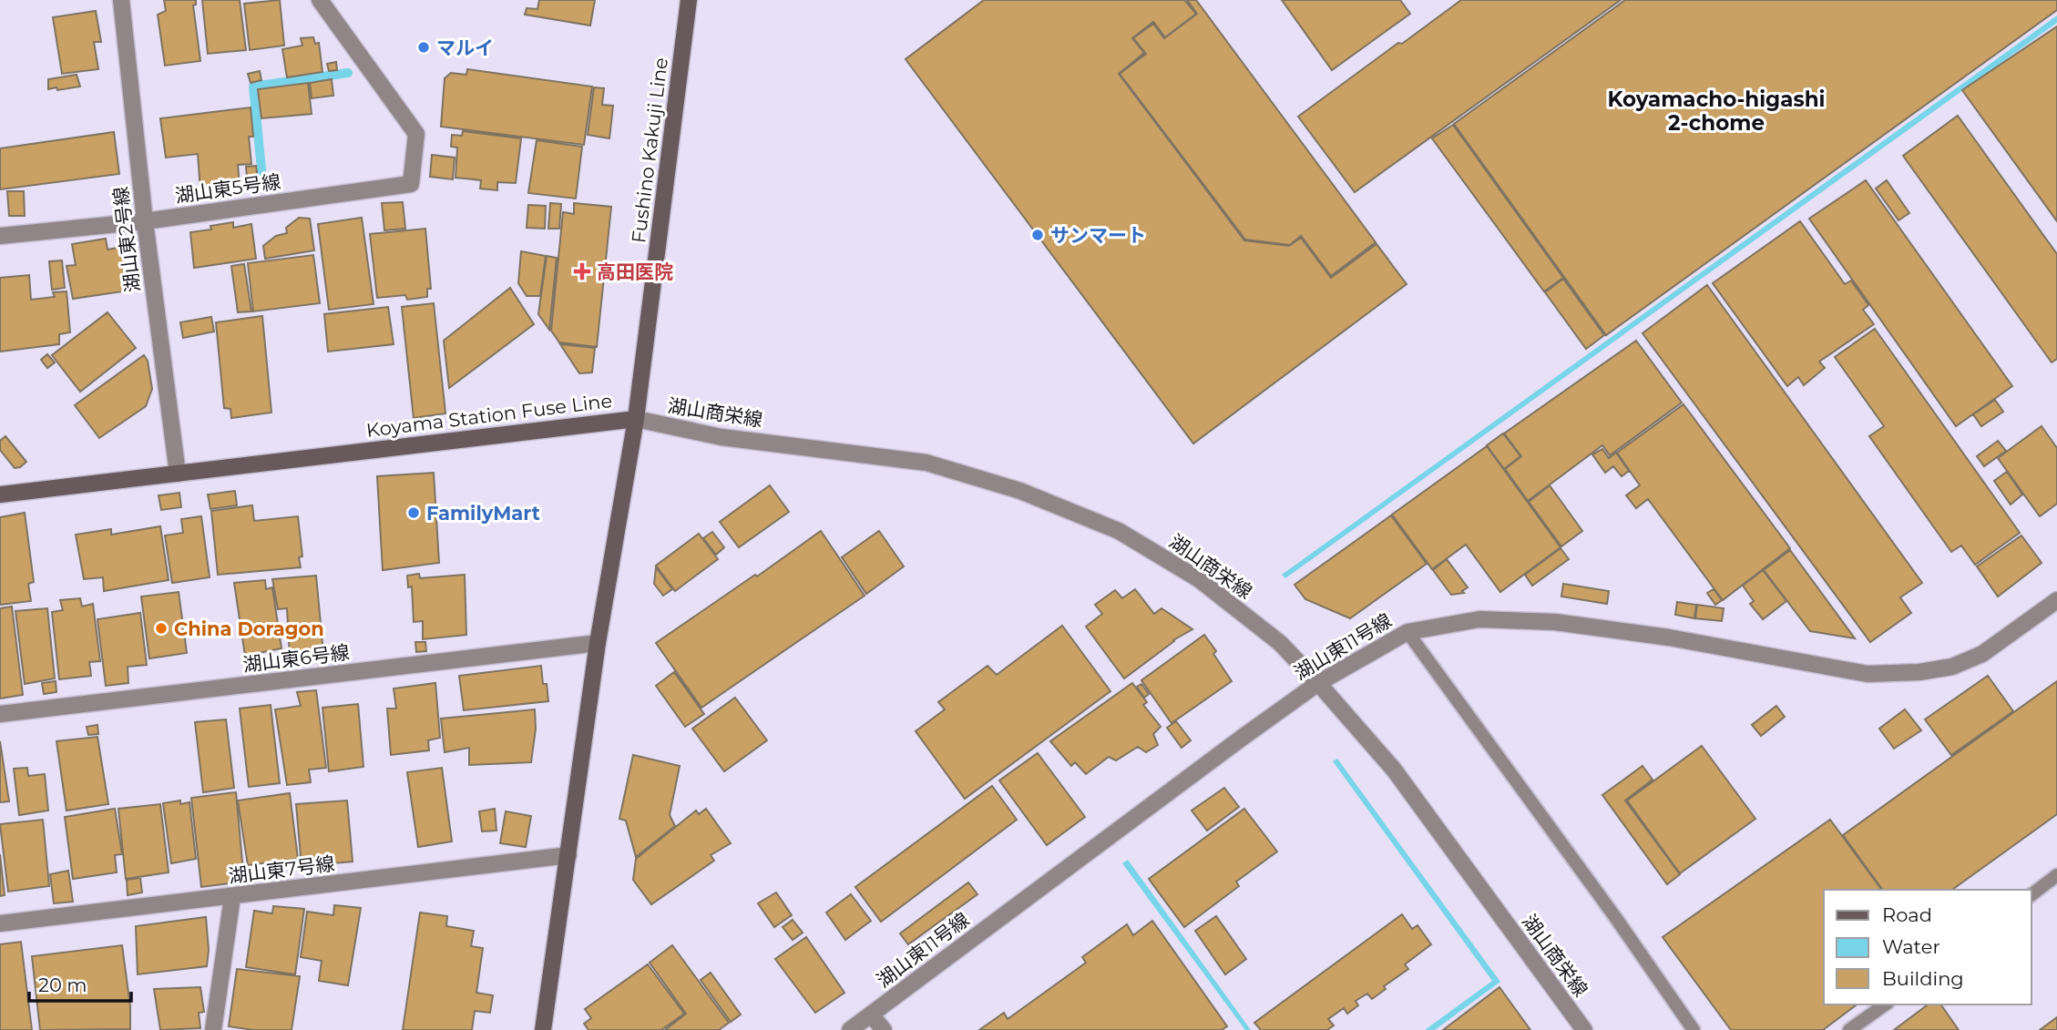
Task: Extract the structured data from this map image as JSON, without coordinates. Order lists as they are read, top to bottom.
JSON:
{
  "streets": {
    "main road": ["Fushino Kakuji Line", "Koyama Station Fuse Line"],
    "street": [
      "湖山東5号線",
      "湖山東2号線",
      "湖山商栄線",
      "湖山東11号線",
      "湖山東6号線",
      "湖山東7号線"
    ]
  },
  "crossings": [
    ["Fushino Kakuji Line", "湖山商栄線"],
    ["Fushino Kakuji Line", "Koyama Station Fuse Line"],
    ["湖山東5号線", "湖山東2号線"],
    ["湖山東2号線", "Koyama Station Fuse Line"],
    ["湖山商栄線", "Koyama Station Fuse Line"],
    ["湖山商栄線", "湖山東11号線"],
    ["Koyama Station Fuse Line", "湖山東6号線"],
    ["Koyama Station Fuse Line", "湖山東7号線"]
  ],
  "districts": ["Koyamacho-higashi 2-chome"],
  "places": {
    "other": [
      "マルイ",
      "サンマート",
      "FamilyMart",
      "China Doragon"
    ],
    "health": ["高田医院"]
  },
  "legend": ["Road", "Water", "Building"],
  "scale_bar": "20 m"
}
